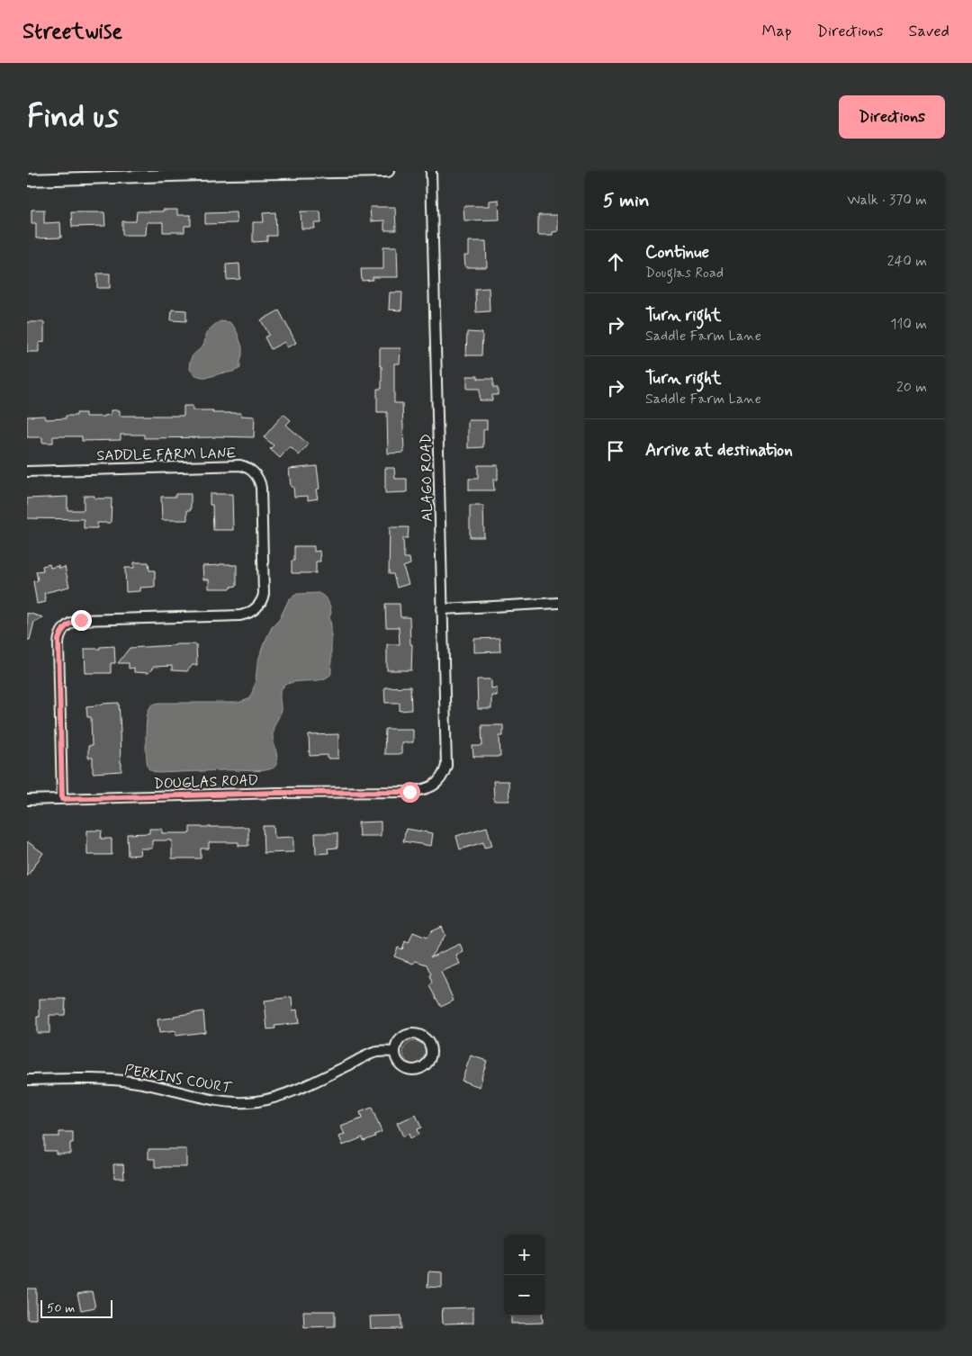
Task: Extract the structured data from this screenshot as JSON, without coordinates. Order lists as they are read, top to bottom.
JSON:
{
  "streets": {
    "street": [
      "SADDLE FARM LANE",
      "ALAGO ROAD",
      "DOUGLAS ROAD",
      "PERKINS COURT"
    ]
  },
  "crossings": [
    ["SADDLE FARM LANE", "DOUGLAS ROAD"],
    ["ALAGO ROAD", "DOUGLAS ROAD"]
  ],
  "scale_bar": "50 m",
  "page": {
    "header": "Streetwise",
    "nav": ["Map", "Directions", "Saved"],
    "buttons": "Directions",
    "title": "Find us",
    "heading": ["5 min", "Walk · 370 m"],
    "list": [
      ["Continue", "Douglas Road", "240 m"],
      ["Turn right", "Saddle Farm Lane", "110 m"],
      ["Turn right", "Saddle Farm Lane", "20 m"],
      "Arrive at destination"
    ],
    "map_buttons": ["+", "−"],
    "scale": "50 m"
  }
}
